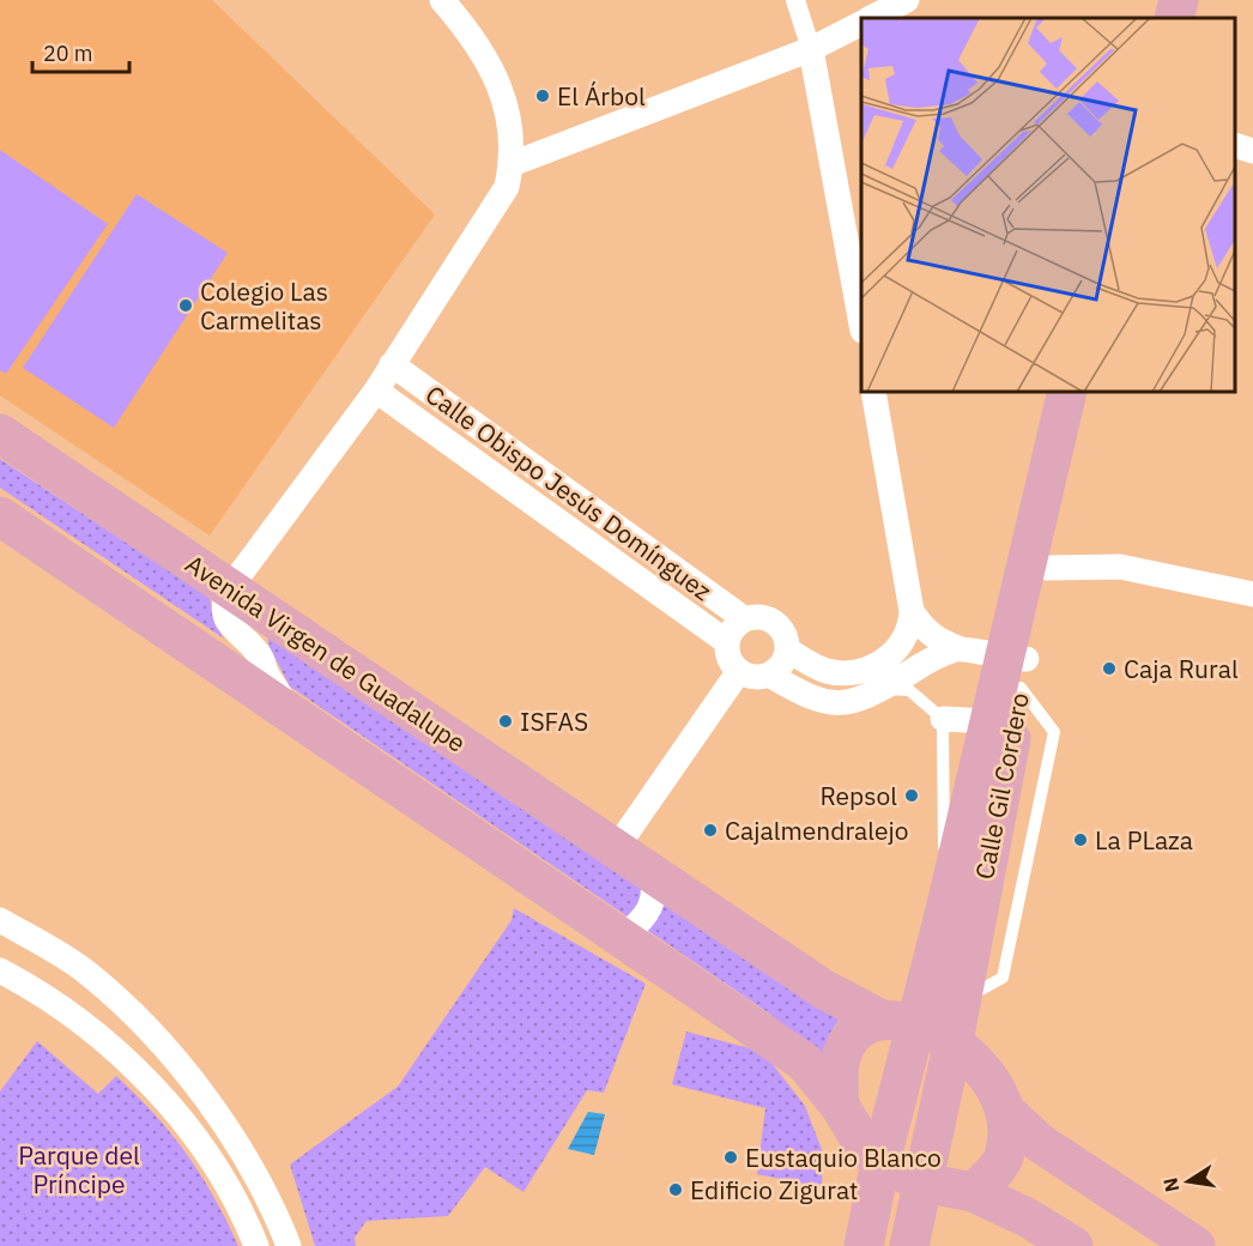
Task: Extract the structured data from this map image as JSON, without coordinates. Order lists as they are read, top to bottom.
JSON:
{
  "streets": {
    "main road": ["Avenida Virgen de Guadalupe", "Calle Gil Cordero"],
    "street": ["Calle Obispo Jesús Domínguez"]
  },
  "crossings": [
    ["Avenida Virgen de Guadalupe", "Calle Gil Cordero"]
  ],
  "parks": ["Parque del Príncipe"],
  "places": [
    "El Árbol",
    "Colegio Las Carmelitas",
    "Caja Rural",
    "ISFAS",
    "Repsol",
    "Cajalmendralejo",
    "La PLaza",
    "Eustaquio Blanco",
    "Edificio Zigurat"
  ],
  "scale_bar": "20 m",
  "north": "left"
}
